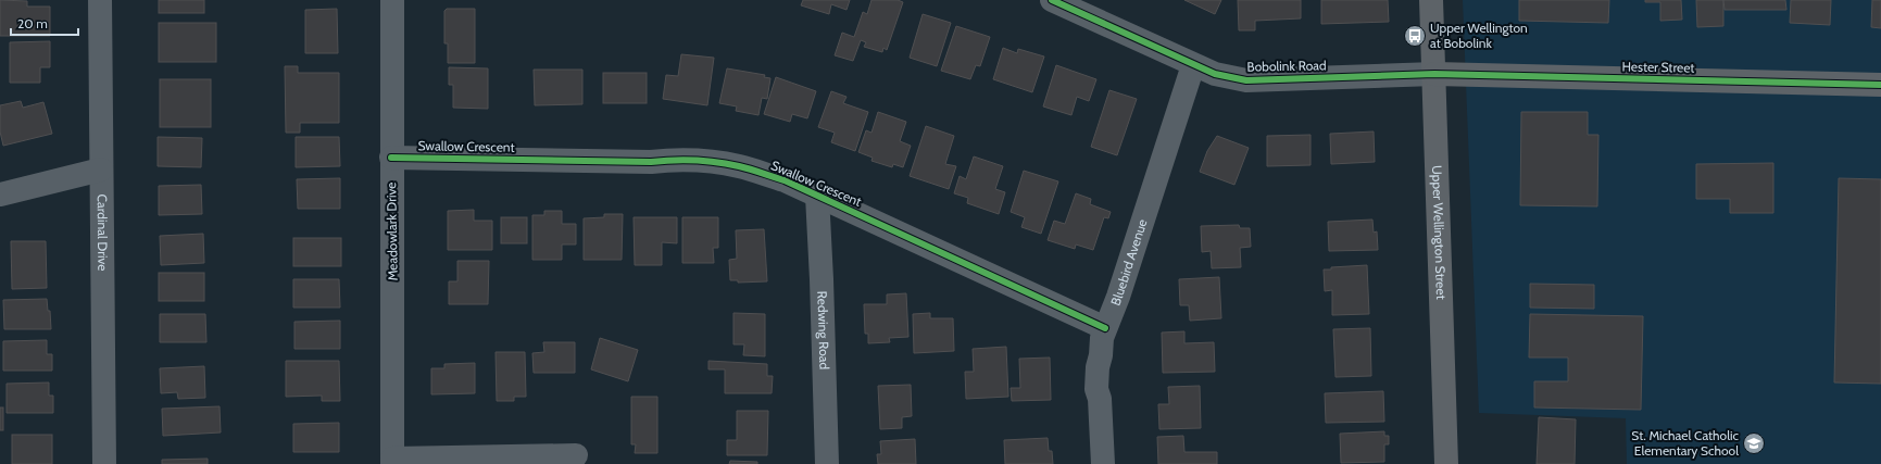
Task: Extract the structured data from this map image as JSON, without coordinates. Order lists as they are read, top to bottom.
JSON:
{
  "streets": {
    "main road": ["Hester Street", "Upper Wellington Street"],
    "street": [
      "Bobolink Road",
      "Swallow Crescent",
      "Meadowlark Drive",
      "Cardinal Drive",
      "Bluebird Avenue",
      "Redwing Road"
    ]
  },
  "crossings": [
    ["Bobolink Road", "Hester Street"],
    ["Bobolink Road", "Upper Wellington Street"],
    ["Bobolink Road", "Bluebird Avenue"],
    ["Hester Street", "Upper Wellington Street"],
    ["Swallow Crescent", "Meadowlark Drive"],
    ["Swallow Crescent", "Bluebird Avenue"],
    ["Swallow Crescent", "Redwing Road"]
  ],
  "places": {
    "bus stop": ["Upper Wellington at Bobolink"],
    "school or university": ["St. Michael Catholic Elementary School"]
  },
  "scale_bar": "20 m"
}
